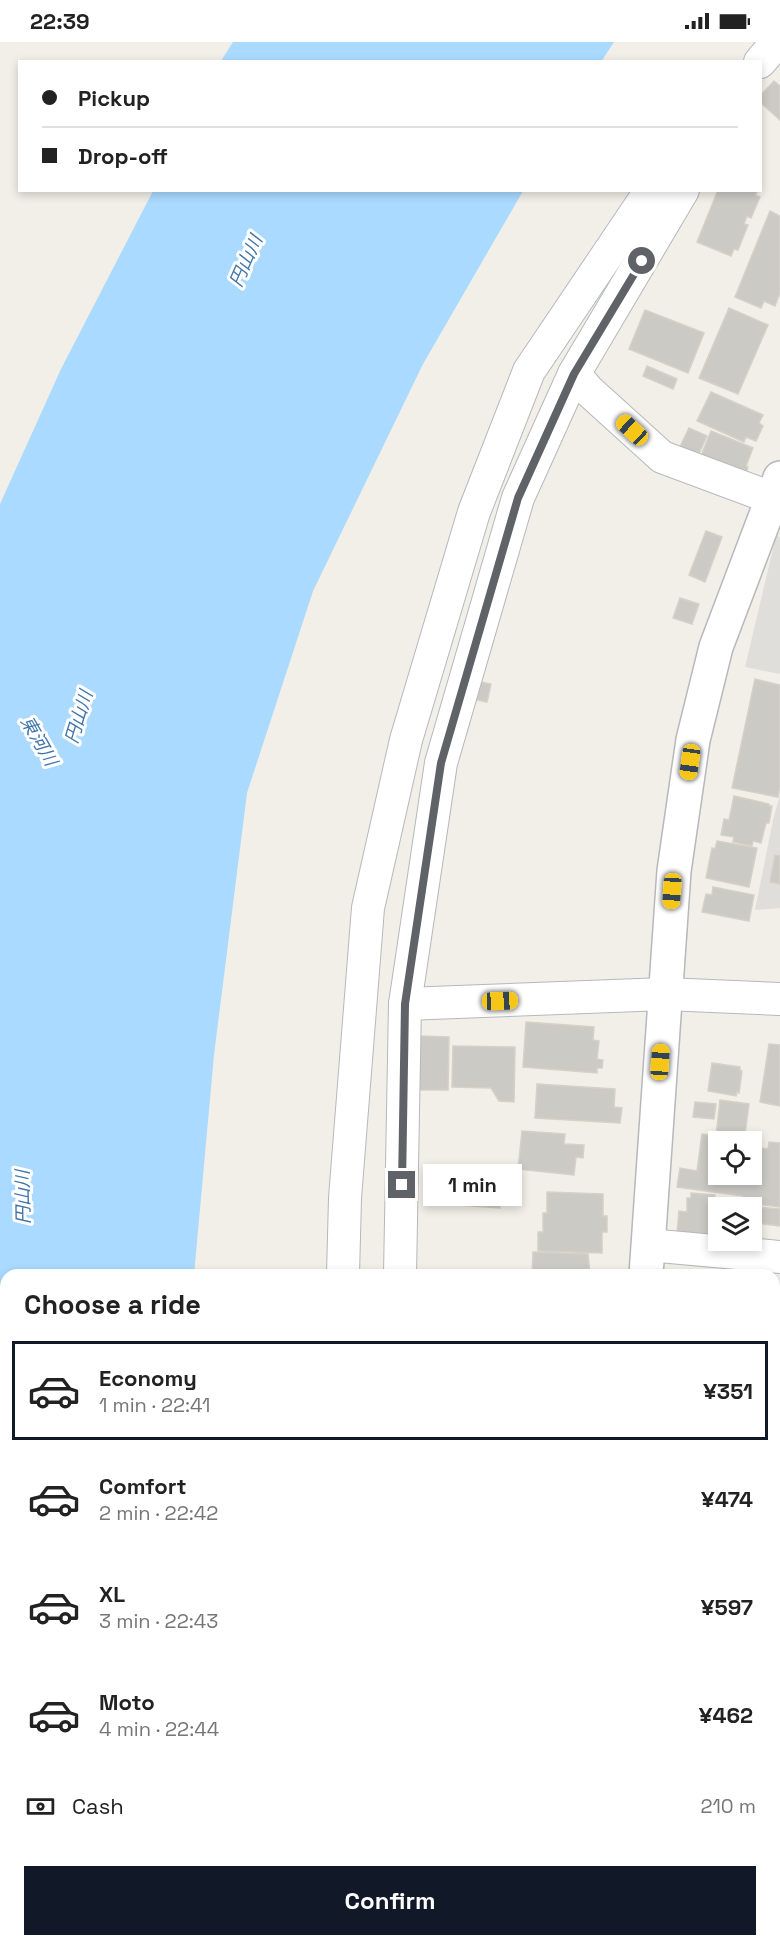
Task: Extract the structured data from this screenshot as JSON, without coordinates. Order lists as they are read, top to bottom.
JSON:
{
  "water": ["円山川", "東河川"],
  "page": {
    "status": "22:39",
    "banner": ["Pickup", "Drop-off"],
    "bubble": "1 min",
    "heading": "Choose a ride",
    "list": [
      {
        "name": "Economy",
        "note": "1 min · 22:41",
        "value": "¥351"
      },
      {
        "name": "Comfort",
        "note": "2 min · 22:42",
        "value": "¥474"
      },
      {
        "name": "XL",
        "note": "3 min · 22:43",
        "value": "¥597"
      },
      {
        "name": "Moto",
        "note": "4 min · 22:44",
        "value": "¥462"
      }
    ],
    "pay": ["Cash", "210 m"],
    "buttons": "Confirm"
  }
}
